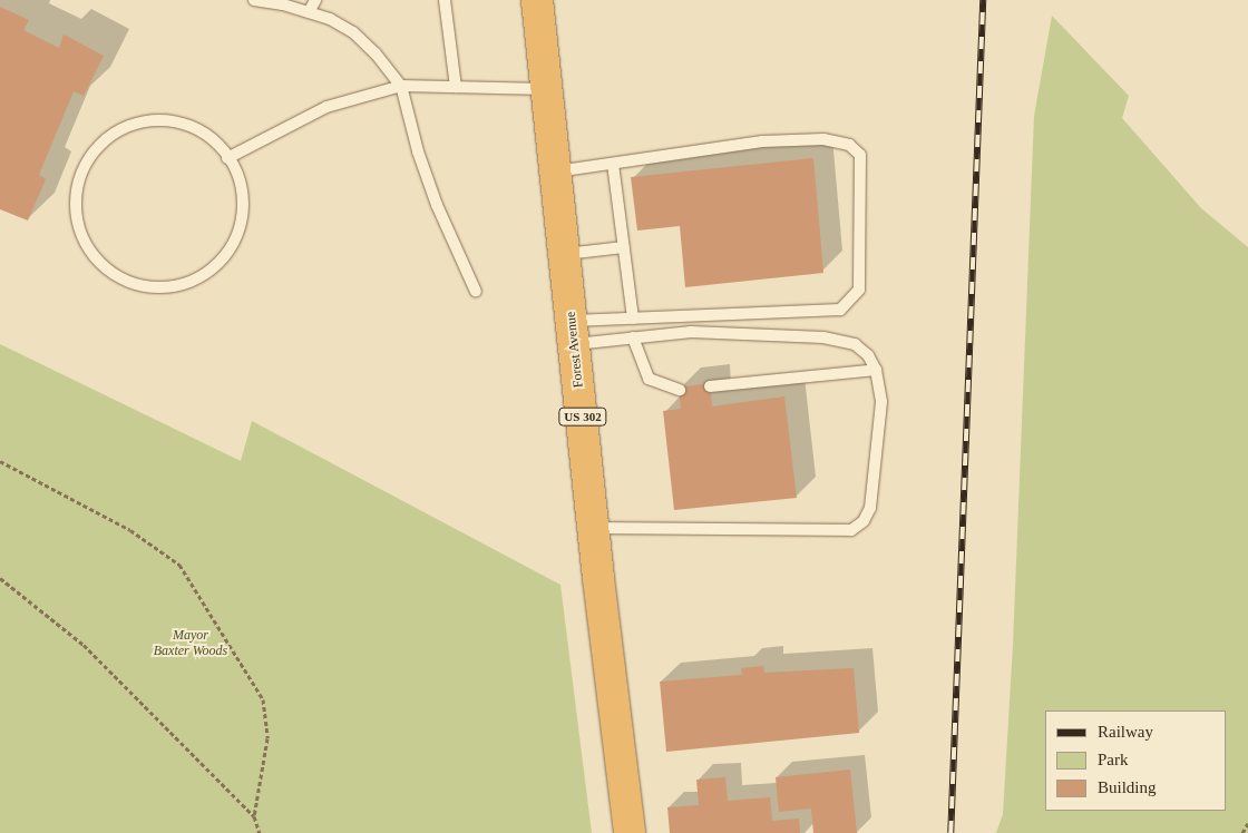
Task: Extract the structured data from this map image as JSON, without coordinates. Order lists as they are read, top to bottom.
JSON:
{
  "streets": {
    "highway": ["Forest Avenue", "US 302"]
  },
  "parks": ["Mayor Baxter Woods"],
  "legend": ["Railway", "Park", "Building"]
}
